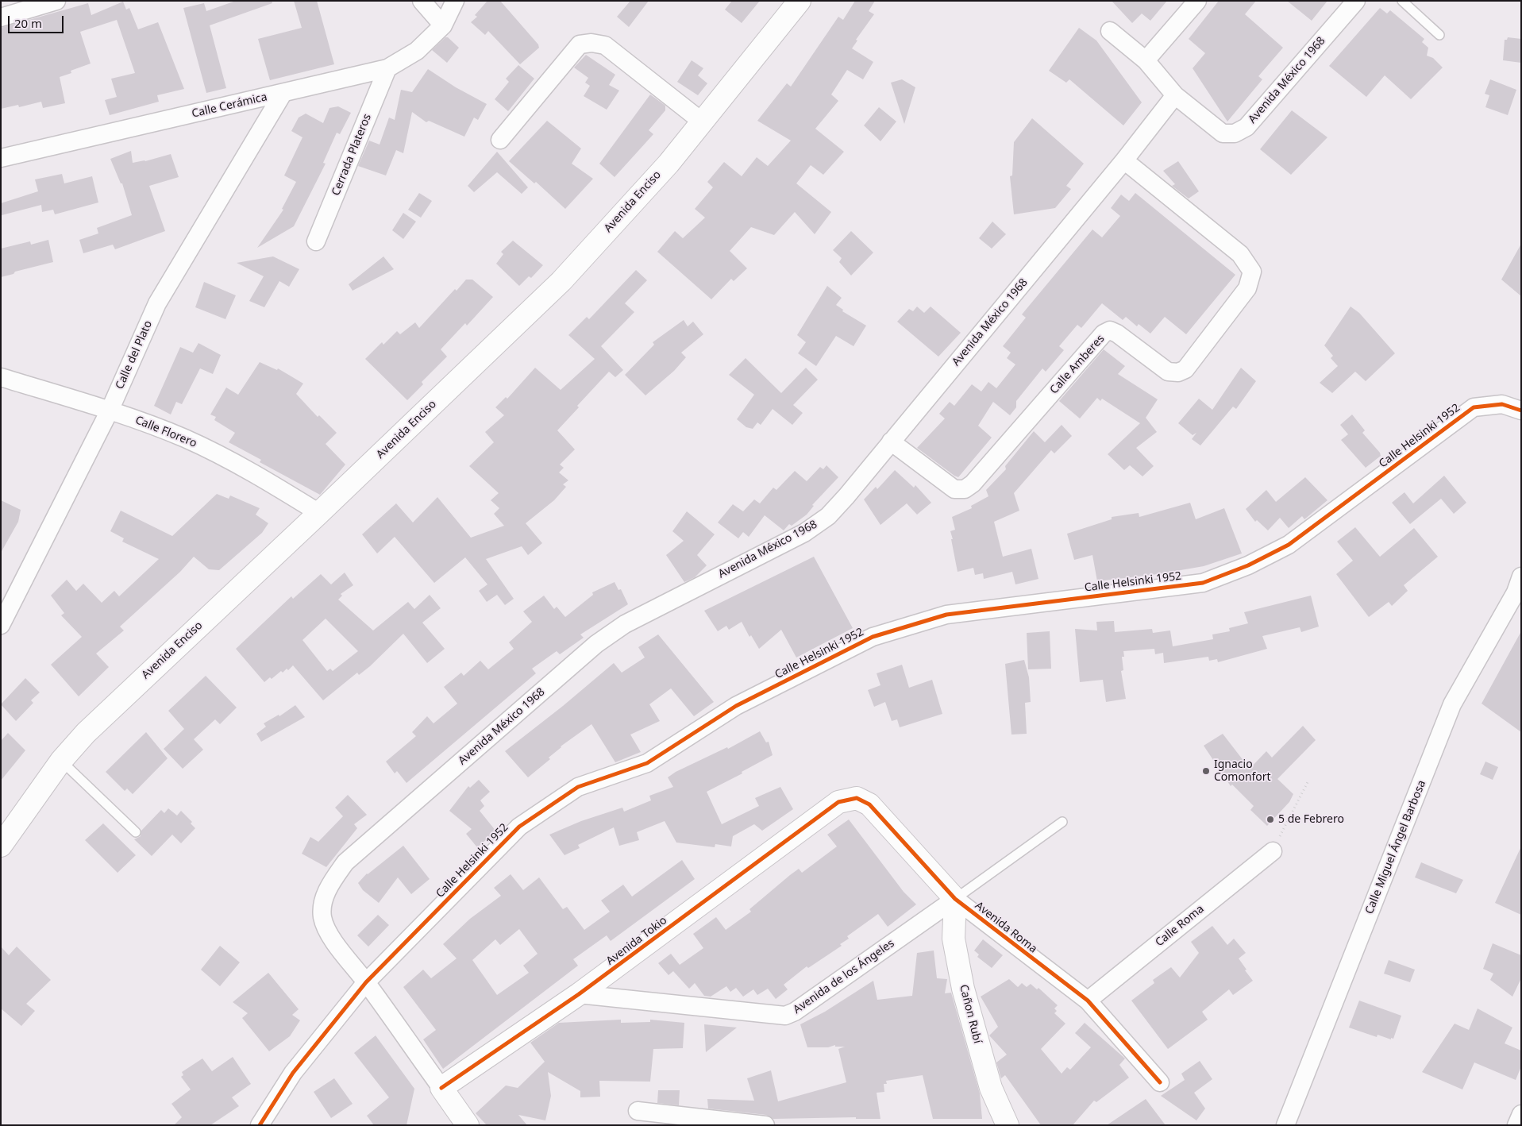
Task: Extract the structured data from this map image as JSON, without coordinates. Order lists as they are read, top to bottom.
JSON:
{
  "streets": {
    "main road": [
      "Avenida México 1968",
      "Avenida Enciso",
      "Avenida Roma",
      "Avenida Tokio",
      "Cañon Rubí"
    ],
    "street": [
      "Calle Cerámica",
      "Cerrada Plateros",
      "Calle del Plato",
      "Calle Amberes",
      "Calle Florero",
      "Calle Helsinki 1952",
      "Calle Miguel Ángel Barbosa",
      "Calle Roma",
      "Avenida de los Ángeles"
    ]
  },
  "crossings": [
    ["Avenida México 1968", "Calle Amberes"],
    ["Avenida México 1968", "Calle Helsinki 1952"],
    ["Avenida México 1968", "Avenida Tokio"],
    ["Calle Cerámica", "Cerrada Plateros"],
    ["Calle Cerámica", "Calle del Plato"],
    ["Avenida Enciso", "Calle Florero"],
    ["Calle del Plato", "Calle Florero"],
    ["Calle Roma", "Avenida Roma"],
    ["Avenida Roma", "Avenida Tokio"],
    ["Avenida Roma", "Avenida de los Ángeles"],
    ["Avenida Roma", "Cañon Rubí"],
    ["Avenida Tokio", "Avenida de los Ángeles"],
    ["Avenida de los Ángeles", "Cañon Rubí"]
  ],
  "places": ["Ignacio Comonfort", "5 de Febrero"],
  "scale_bar": "20 m"
}
